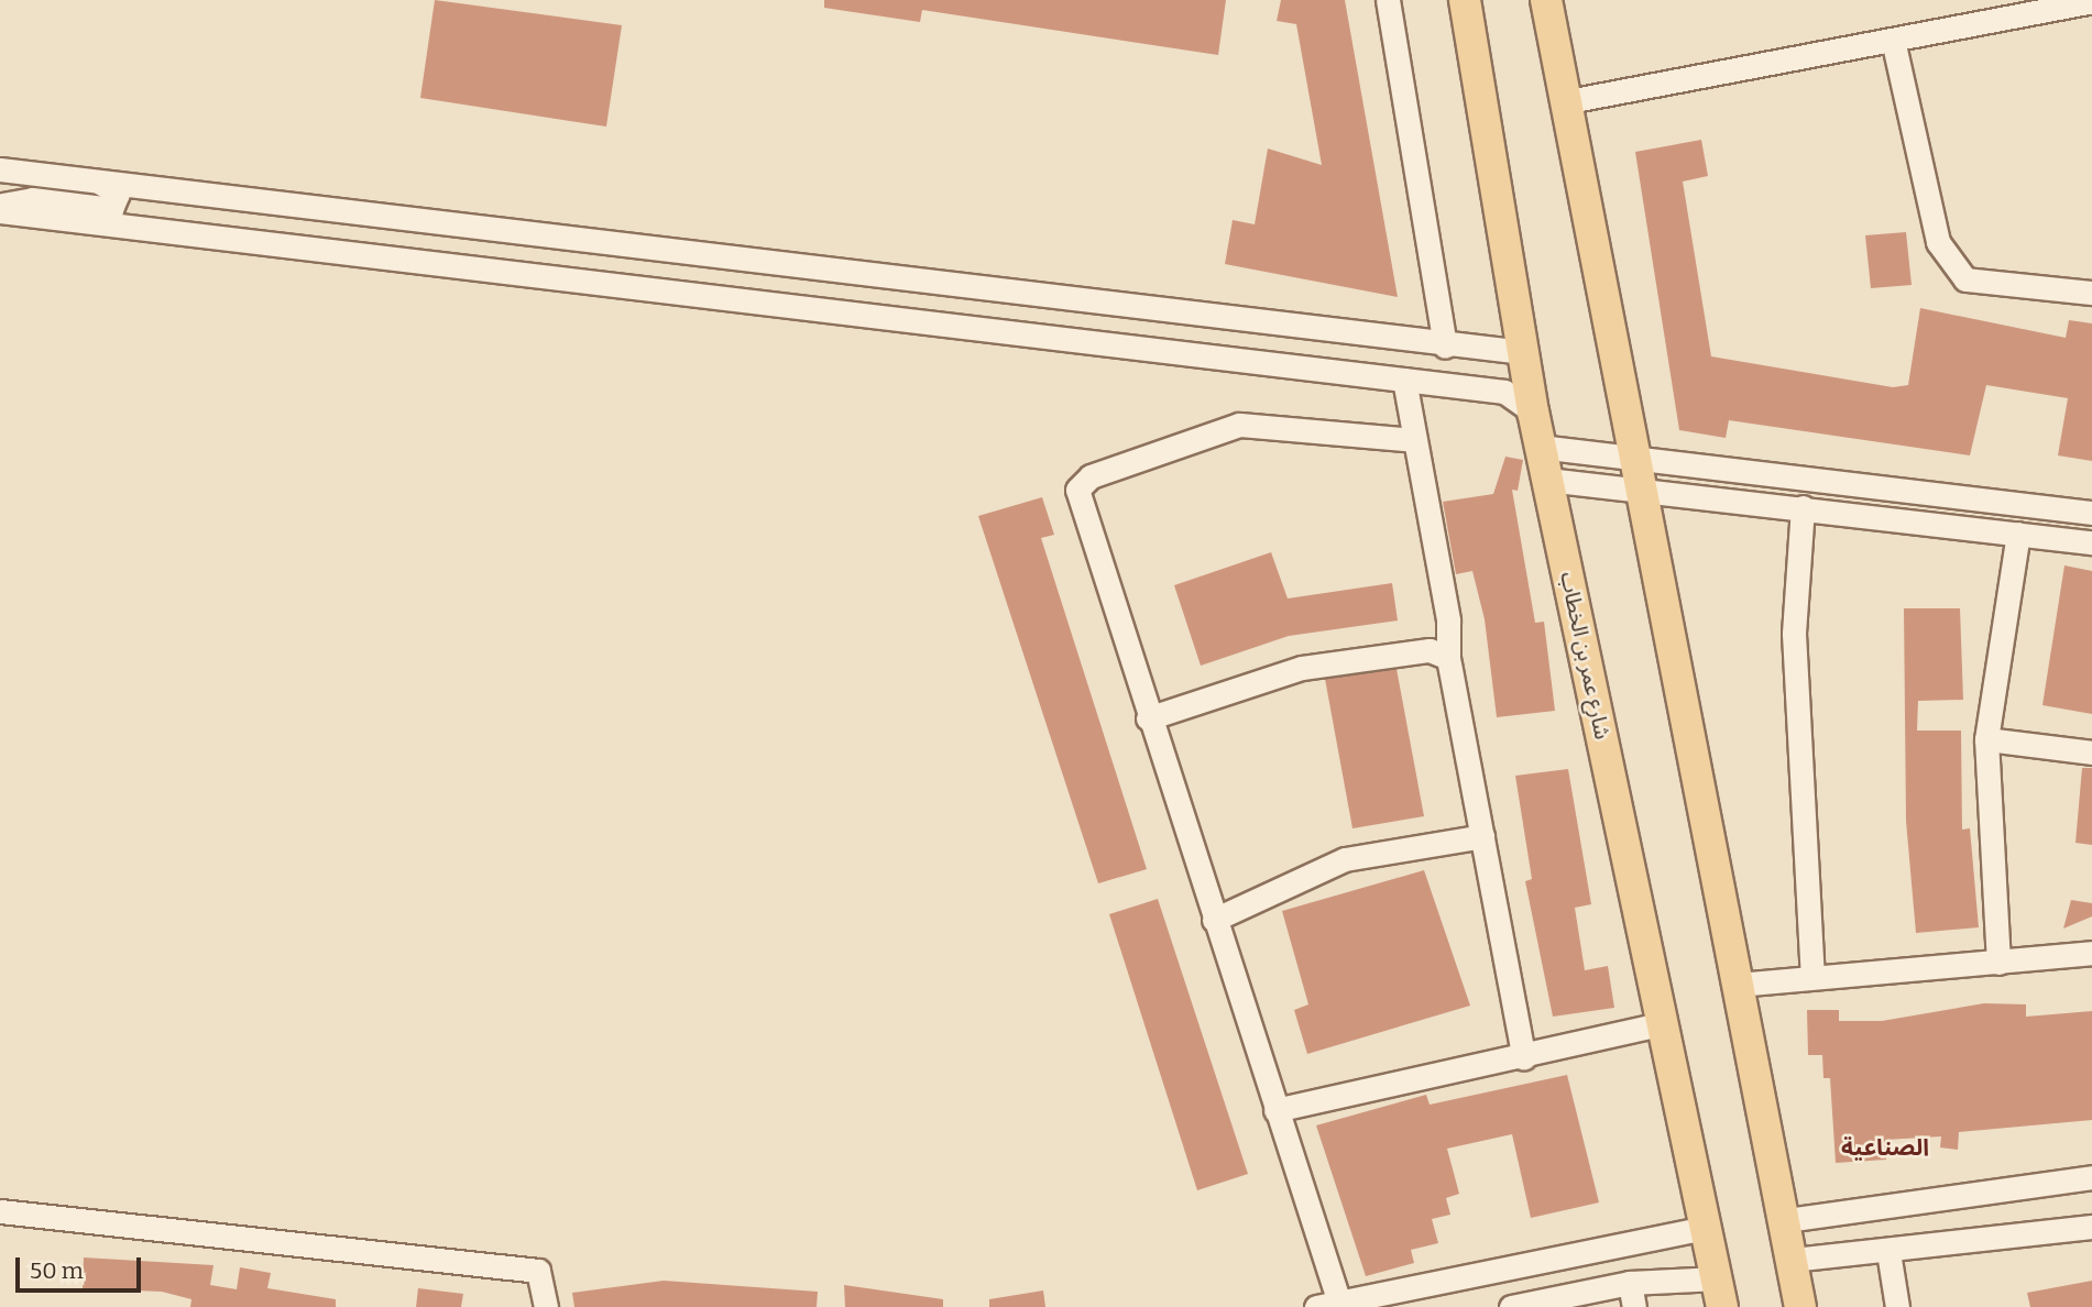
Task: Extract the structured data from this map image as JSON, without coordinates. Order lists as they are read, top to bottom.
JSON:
{
  "streets": {
    "main road": ["شارع عمر بن الخطاب"]
  },
  "districts": ["الصناعية"],
  "scale_bar": "50 m"
}
